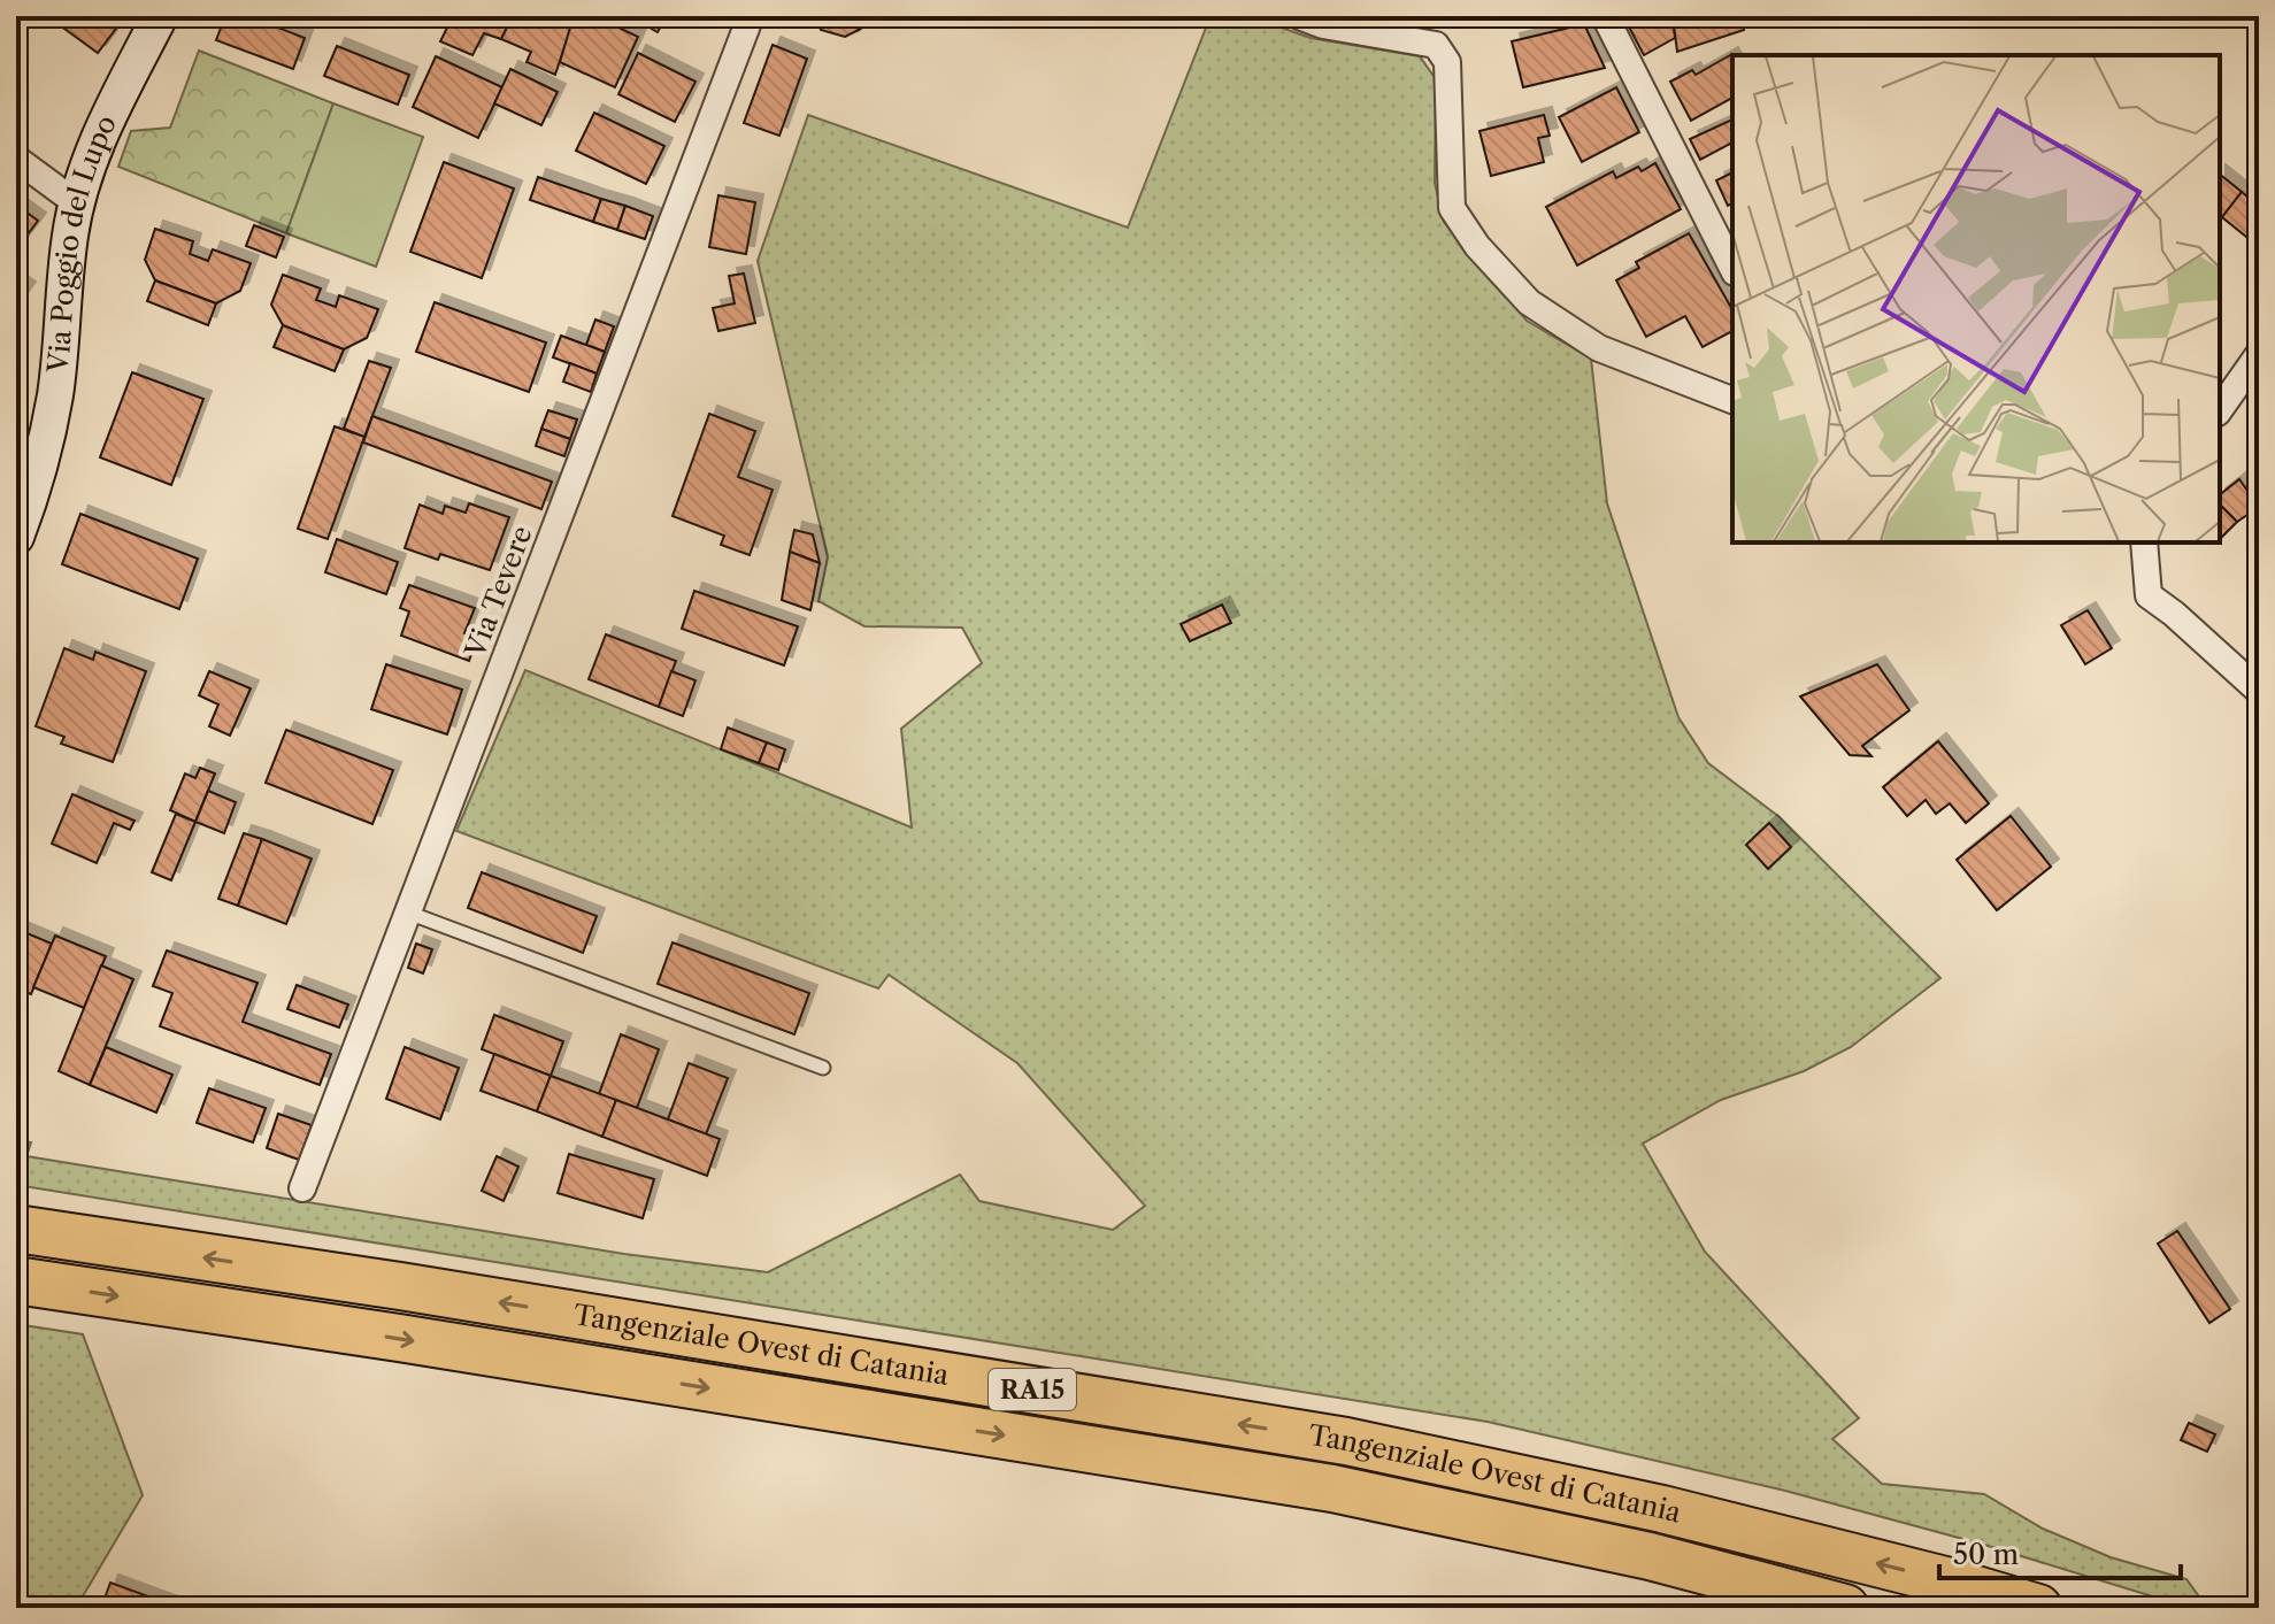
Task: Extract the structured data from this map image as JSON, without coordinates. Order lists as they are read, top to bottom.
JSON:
{
  "streets": {
    "highway": ["Tangenziale Ovest di Catania", "RA15"],
    "street": ["Via Poggio del Lupo", "Via Tevere"]
  },
  "scale_bar": "50 m"
}
